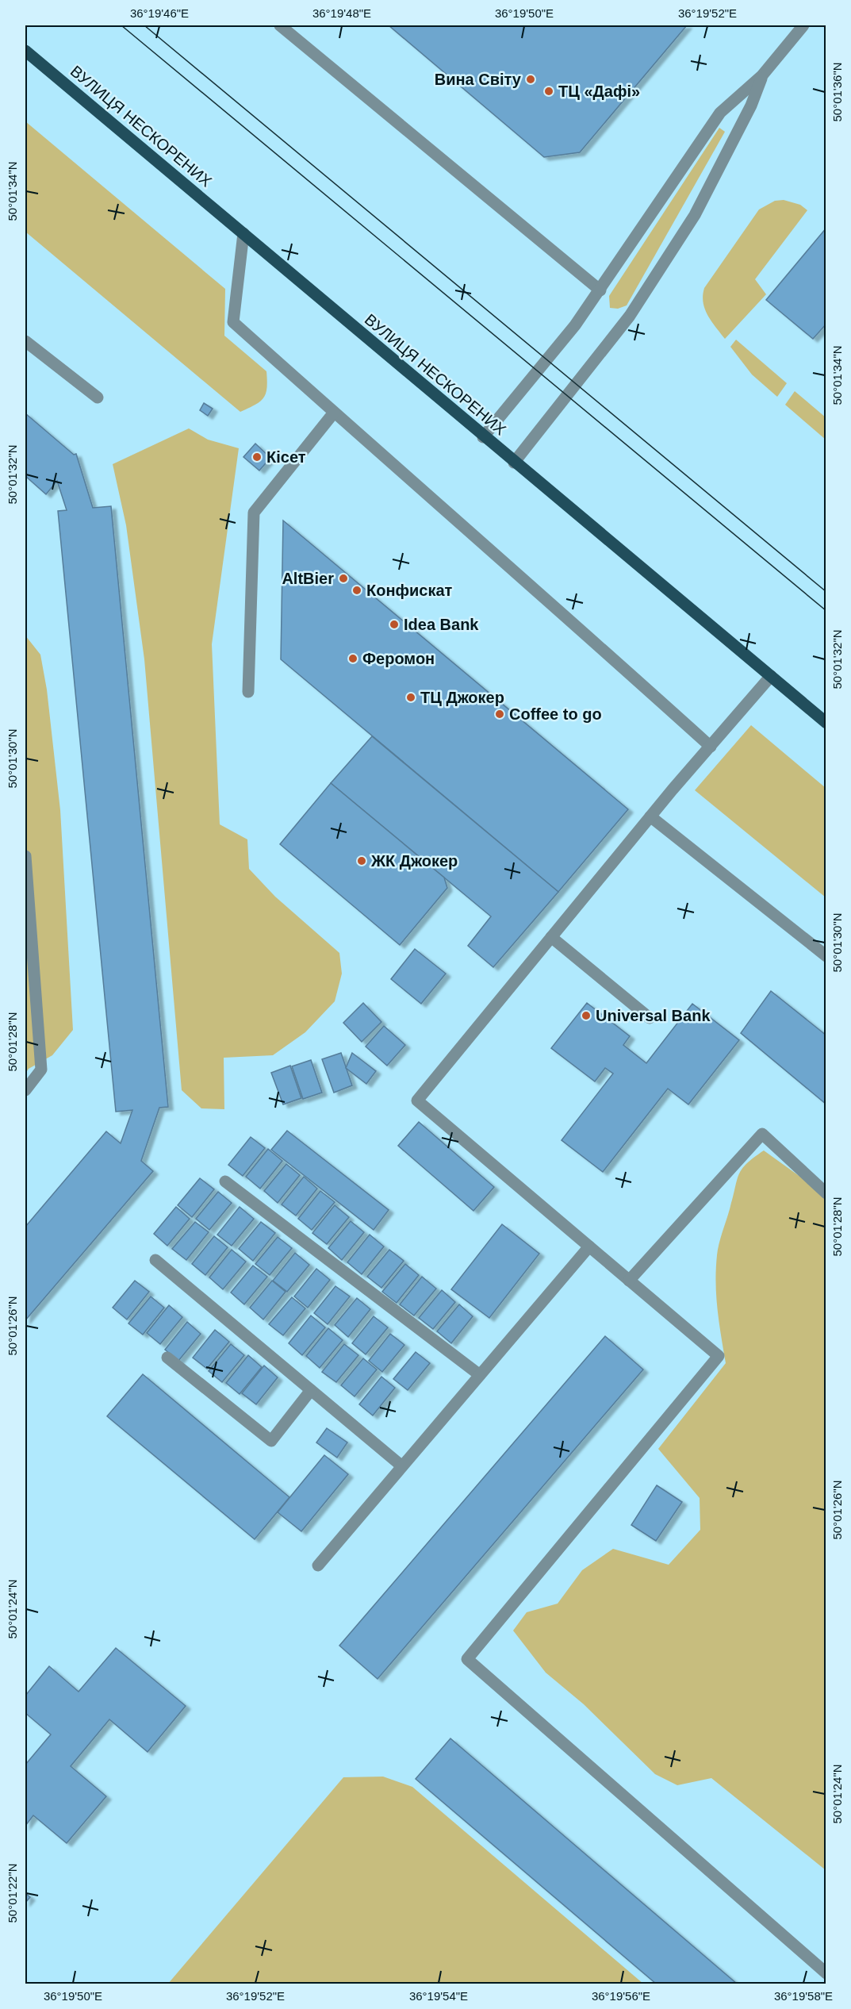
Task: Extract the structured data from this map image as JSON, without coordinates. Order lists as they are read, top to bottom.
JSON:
{
  "streets": {
    "main road": ["ВУЛИЦЯ НЕСКОРЕНИХ"]
  },
  "places": [
    "Вина Світу",
    "ТЦ «Дафі»",
    "Кісет",
    "AltBier",
    "Конфискат",
    "Idea Bank",
    "Феромон",
    "ТЦ Джокер",
    "Coffee to go",
    "ЖК Джокер",
    "Universal Bank"
  ],
  "coordinates": [
    "36°19'46\"E",
    "36°19'48\"E",
    "36°19'50\"E",
    "36°19'52\"E",
    "50°01'36\"N",
    "50°01'34\"N",
    "50°01'32\"N",
    "50°01'30\"N",
    "50°01'28\"N",
    "50°01'26\"N",
    "50°01'24\"N",
    "50°01'22\"N",
    "36°19'54\"E",
    "36°19'56\"E",
    "36°19'58\"E"
  ]
}
